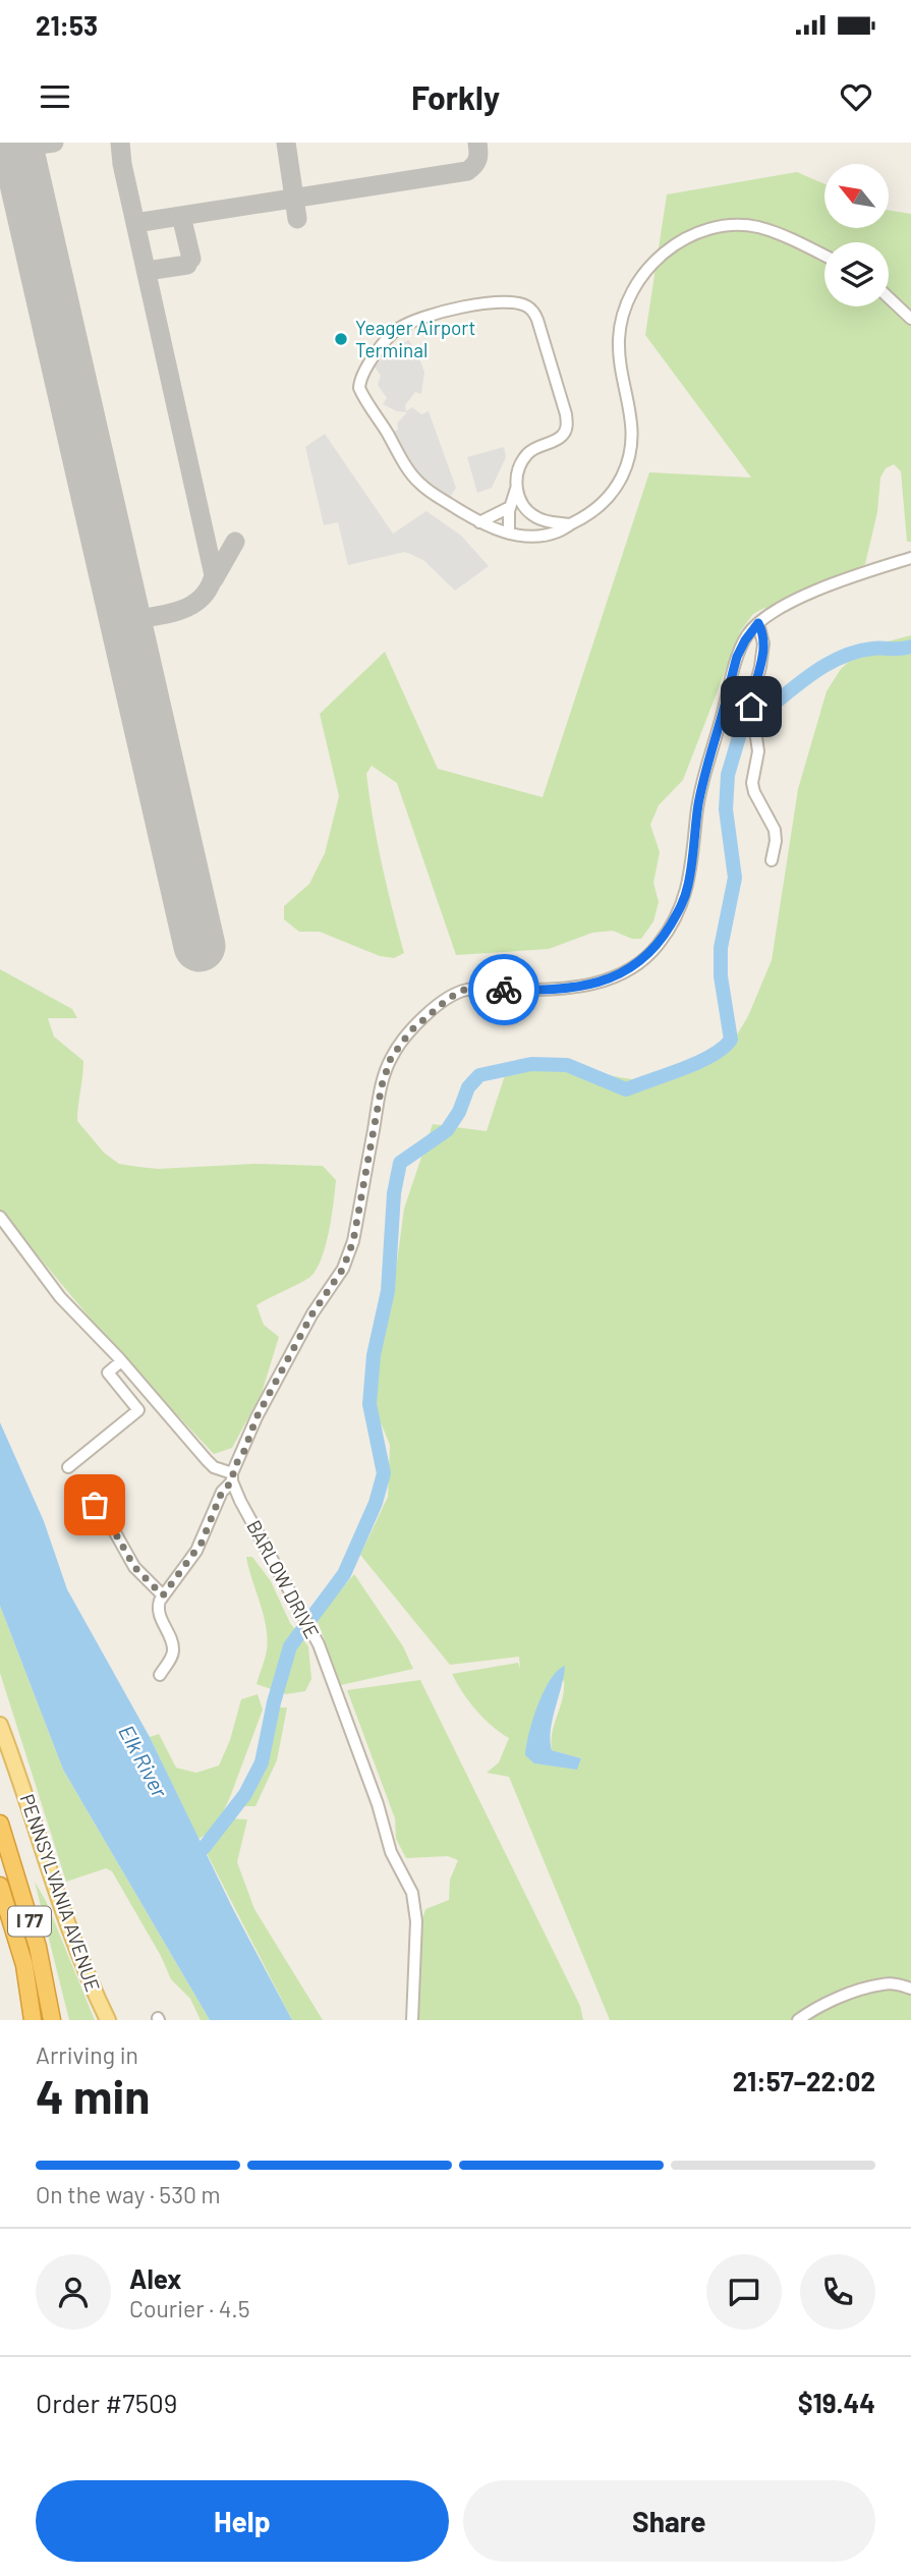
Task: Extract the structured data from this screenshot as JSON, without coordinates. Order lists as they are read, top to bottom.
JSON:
{
  "streets": {
    "highway": ["I 77"],
    "main road": ["PENNSYLVANIA AVENUE"],
    "street": ["BARLOW DRIVE"]
  },
  "water": ["Elk River"],
  "places": ["Yeager Airport Terminal"],
  "north": "top left",
  "page": {
    "status": "21:53",
    "header": "Forkly",
    "heading": ["4 min", "Arriving in", "21:57–22:02"],
    "panel": [
      "Alex",
      "Courier · 4.5",
      "Order #7509",
      "$19.44"
    ],
    "bar": "On the way · 530 m",
    "buttons": ["Help", "Share"]
  }
}
